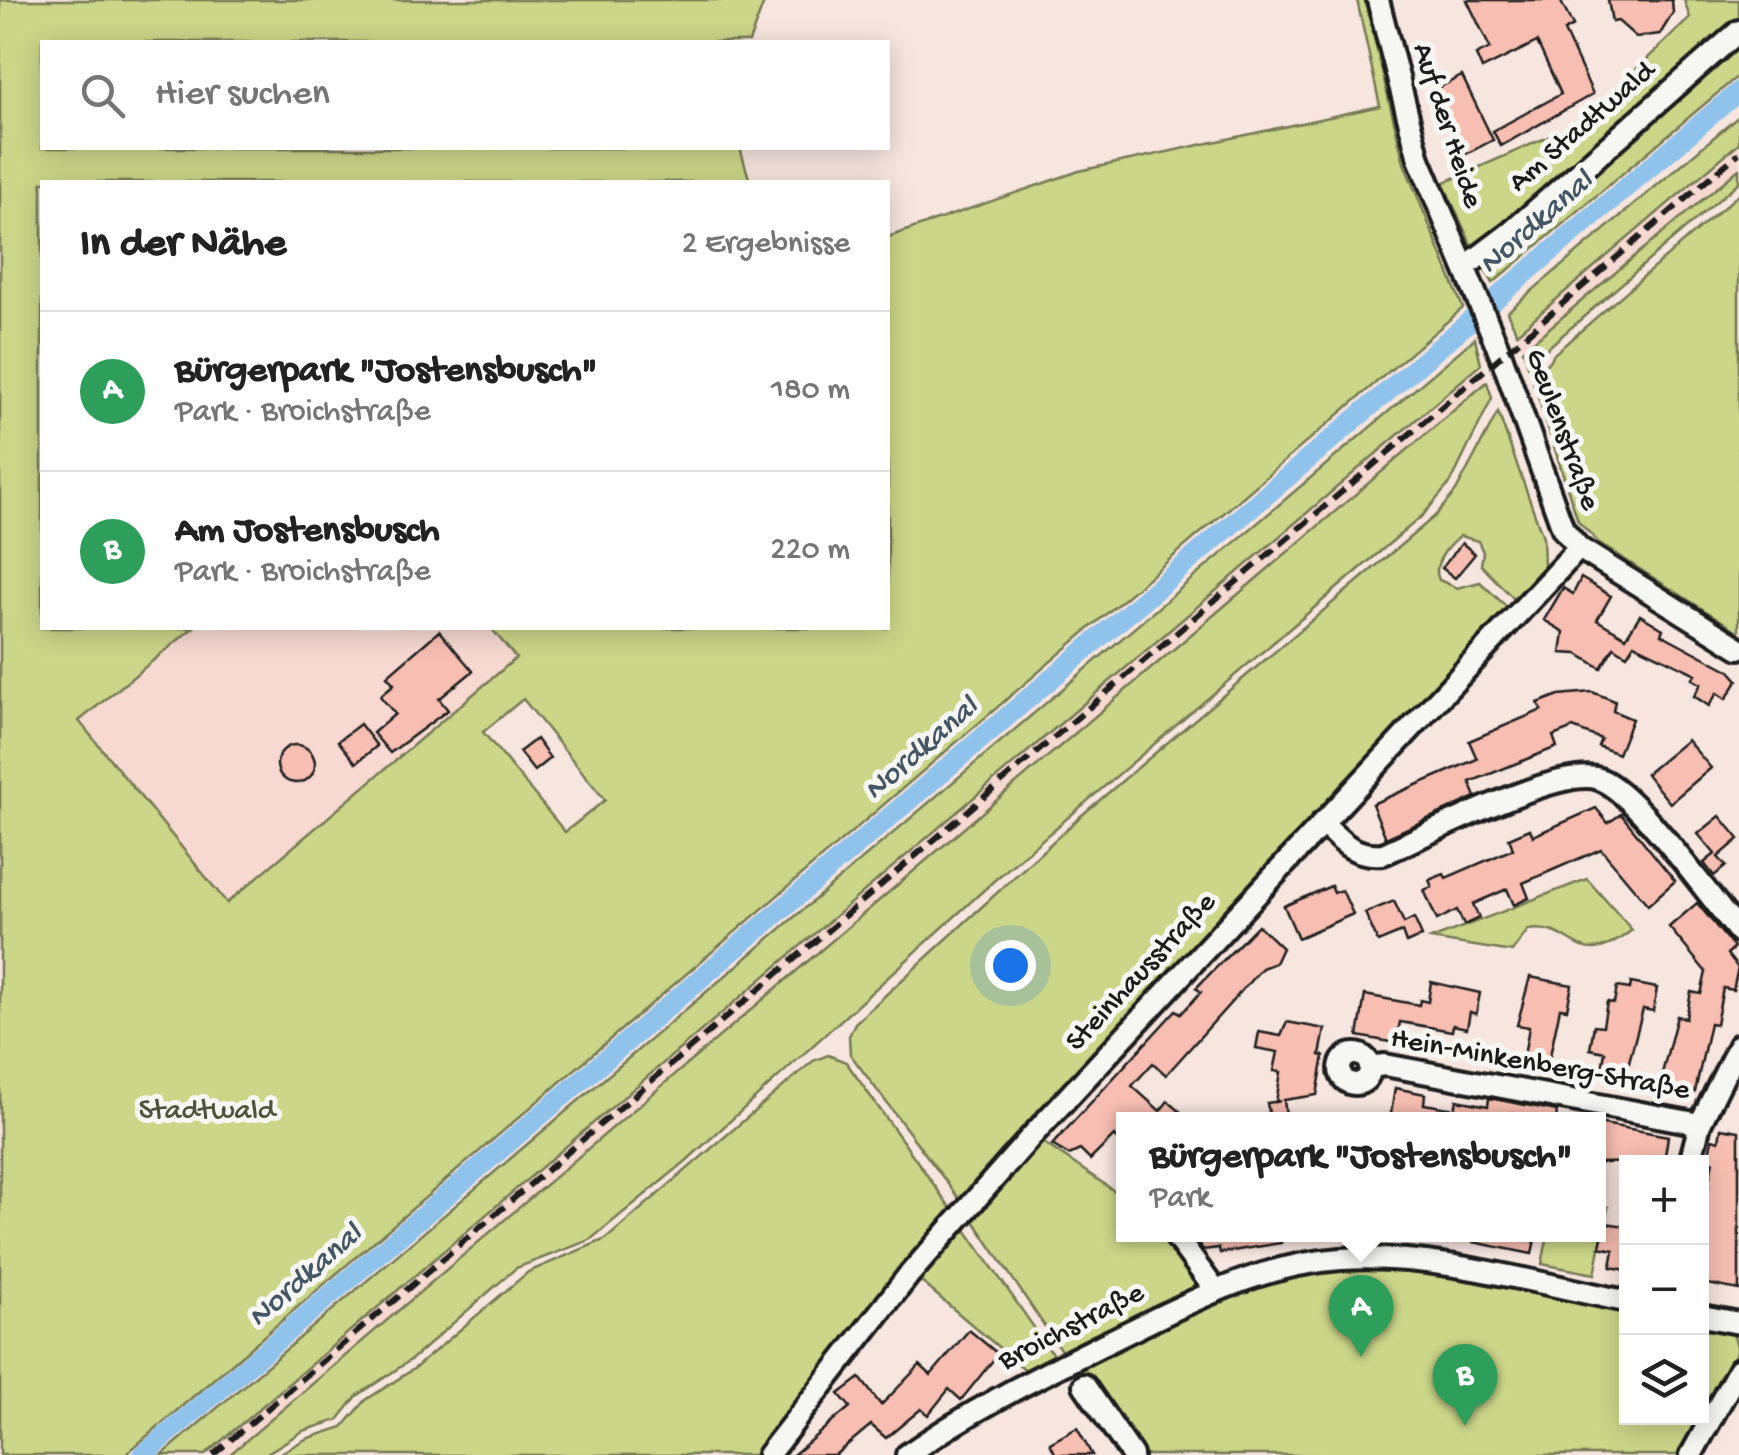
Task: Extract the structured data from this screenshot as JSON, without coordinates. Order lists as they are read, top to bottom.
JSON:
{
  "streets": {
    "street": [
      "Auf der Heide",
      "Am Stadtwald",
      "Geulenstraße",
      "Steinhausstraße",
      "Hein-Minkenberg-Straße",
      "Broichstraße"
    ]
  },
  "crossings": [
    ["Auf der Heide", "Am Stadtwald"],
    ["Auf der Heide", "Geulenstraße"],
    ["Am Stadtwald", "Geulenstraße"],
    ["Geulenstraße", "Steinhausstraße"]
  ],
  "water": ["Nordkanal"],
  "parks": ["Stadtwald"],
  "page": {
    "search": "Hier suchen",
    "heading": ["In der Nähe", "2 Ergebnisse"],
    "list": [
      {
        "mark": "A",
        "name": "Bürgerpark \"Jostensbusch\"",
        "note": "Park · Broichstraße",
        "value": "180 m"
      },
      {
        "mark": "B",
        "name": "Am Jostensbusch",
        "note": "Park · Broichstraße",
        "value": "220 m"
      }
    ],
    "popup": ["Bürgerpark \"Jostensbusch\"", "Park"],
    "map_buttons": ["+", "−"],
    "pins": ["A", "B"]
  }
}
